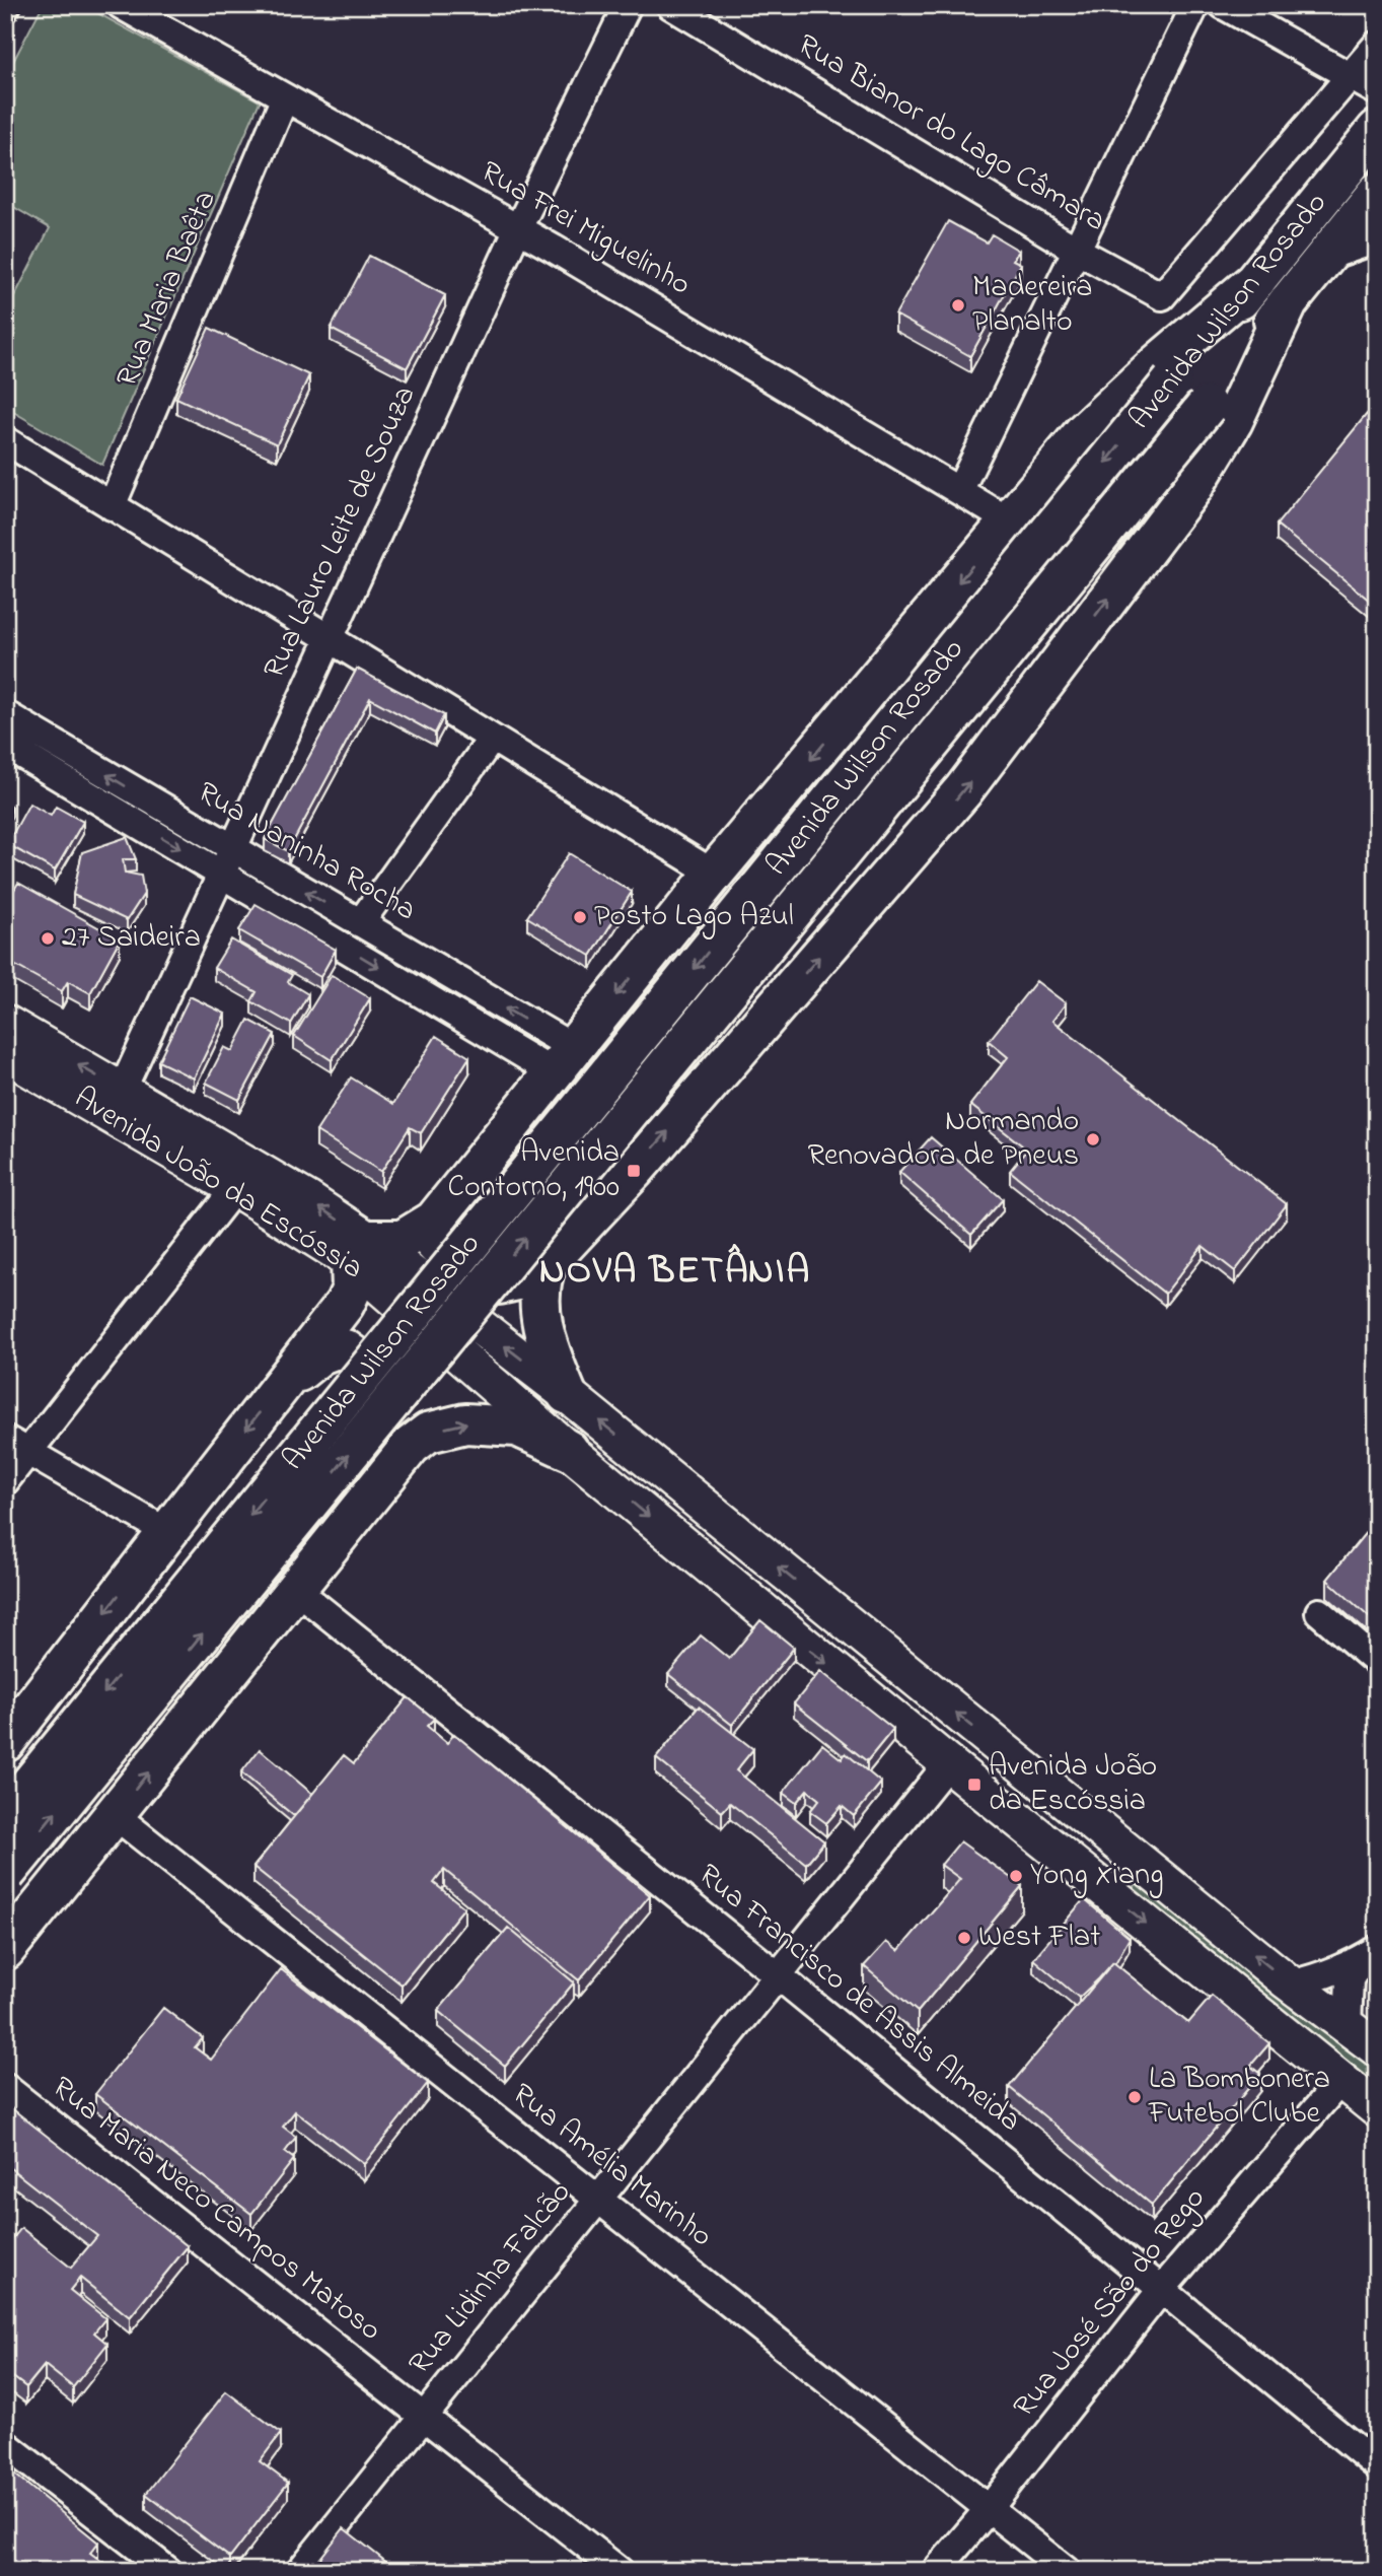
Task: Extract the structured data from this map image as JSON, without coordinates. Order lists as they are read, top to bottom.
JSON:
{
  "streets": {
    "highway": ["Avenida Wilson Rosado"],
    "main road": ["Avenida João da Escóssia"],
    "street": [
      "Rua Bianor do Lago Câmara",
      "Rua Frei Miguelinho",
      "Rua Maria Baêta",
      "Rua Lauro Leite de Souza",
      "Rua Naninha Rocha",
      "Rua Francisco de Assis Almeida",
      "Rua Amélia Marinho",
      "Rua Maria Neco Campos Matoso",
      "Rua Lidinha Falcão",
      "Rua José São do Rego"
    ]
  },
  "crossings": [
    ["Rua Frei Miguelinho", "Rua Maria Baêta"],
    ["Rua Frei Miguelinho", "Rua Lauro Leite de Souza"],
    ["Rua Lauro Leite de Souza", "Rua Naninha Rocha"],
    ["Rua Lauro Leite de Souza", "Avenida João da Escóssia"],
    ["Avenida João da Escóssia", "Rua Lidinha Falcão"],
    ["Avenida João da Escóssia", "Rua José São do Rego"],
    ["Rua Francisco de Assis Almeida", "Rua Lidinha Falcão"],
    ["Rua Francisco de Assis Almeida", "Rua José São do Rego"],
    ["Rua Amélia Marinho", "Rua Lidinha Falcão"],
    ["Rua Amélia Marinho", "Rua José São do Rego"],
    ["Rua Maria Neco Campos Matoso", "Rua Lidinha Falcão"]
  ],
  "districts": ["NOVA BETÂNIA"],
  "places": {
    "other": [
      "Madereira Planalto",
      "Posto Lago Azul",
      "27 Saideira",
      "Normando Renovadora de Pneus",
      "Yong Xiang",
      "West Flat",
      "La Bombonera Futebol Clube"
    ],
    "transit": ["Avenida Contorno, 1900", "Avenida João da Escóssia"]
  }
}
